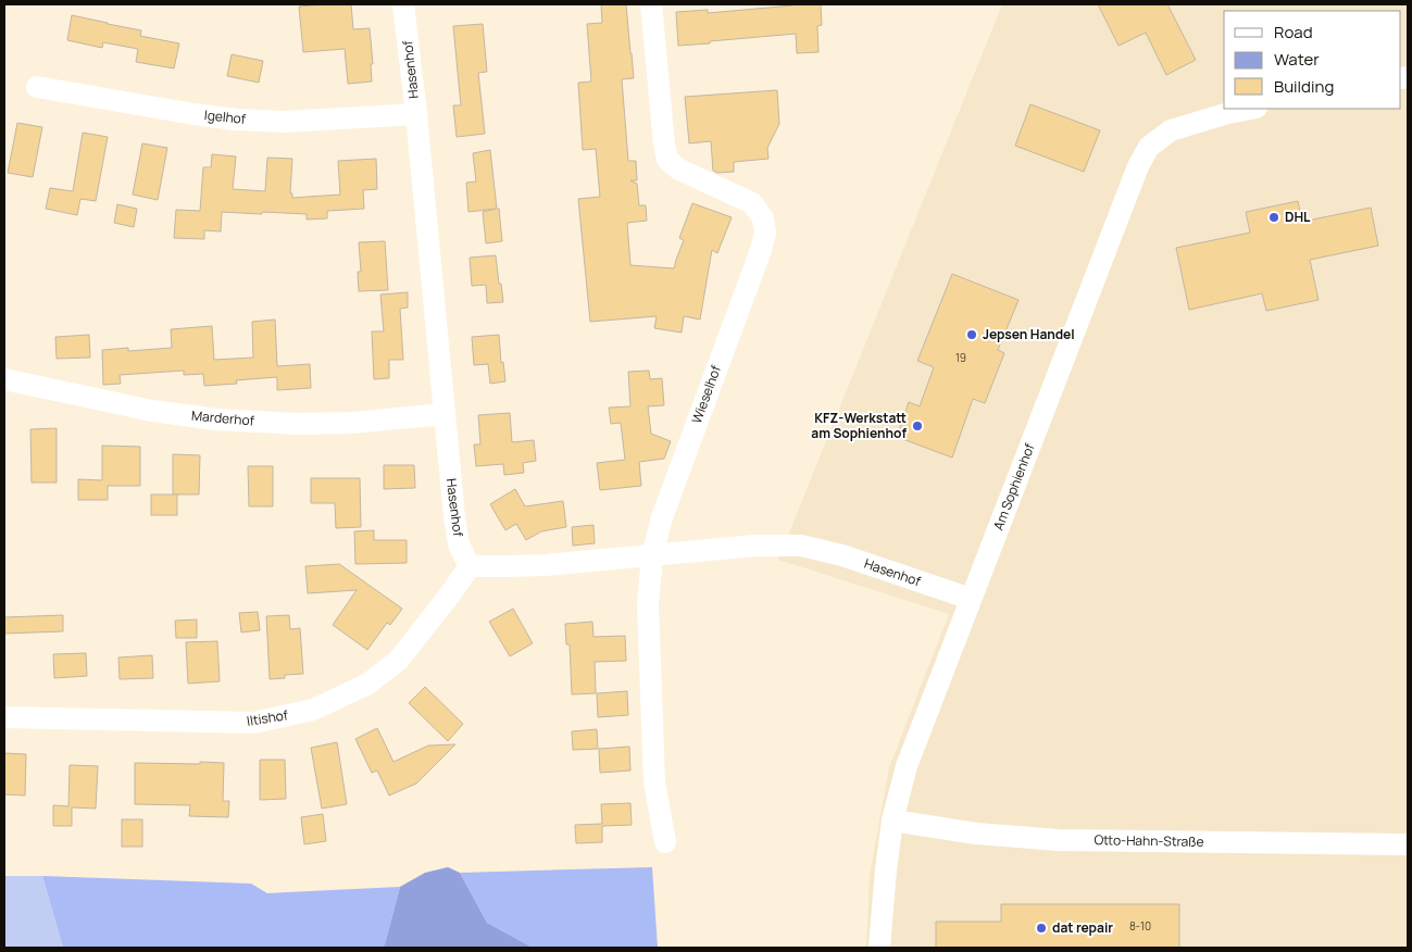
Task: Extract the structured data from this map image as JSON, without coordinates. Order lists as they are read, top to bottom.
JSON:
{
  "streets": {
    "street": [
      "Hasenhof",
      "Igelhof",
      "Wieselhof",
      "Marderhof",
      "Am Sophienhof",
      "Iltishof",
      "Otto-Hahn-Straße"
    ]
  },
  "crossings": [
    ["Hasenhof", "Igelhof"],
    ["Hasenhof", "Wieselhof"],
    ["Hasenhof", "Marderhof"],
    ["Hasenhof", "Am Sophienhof"],
    ["Hasenhof", "Iltishof"],
    ["Am Sophienhof", "Otto-Hahn-Straße"]
  ],
  "places": [
    "DHL",
    "Jepsen Handel",
    "KFZ-Werkstatt am Sophienhof",
    "dat repair"
  ],
  "house_numbers": ["19", "8-10"],
  "legend": ["Road", "Water", "Building"]
}
